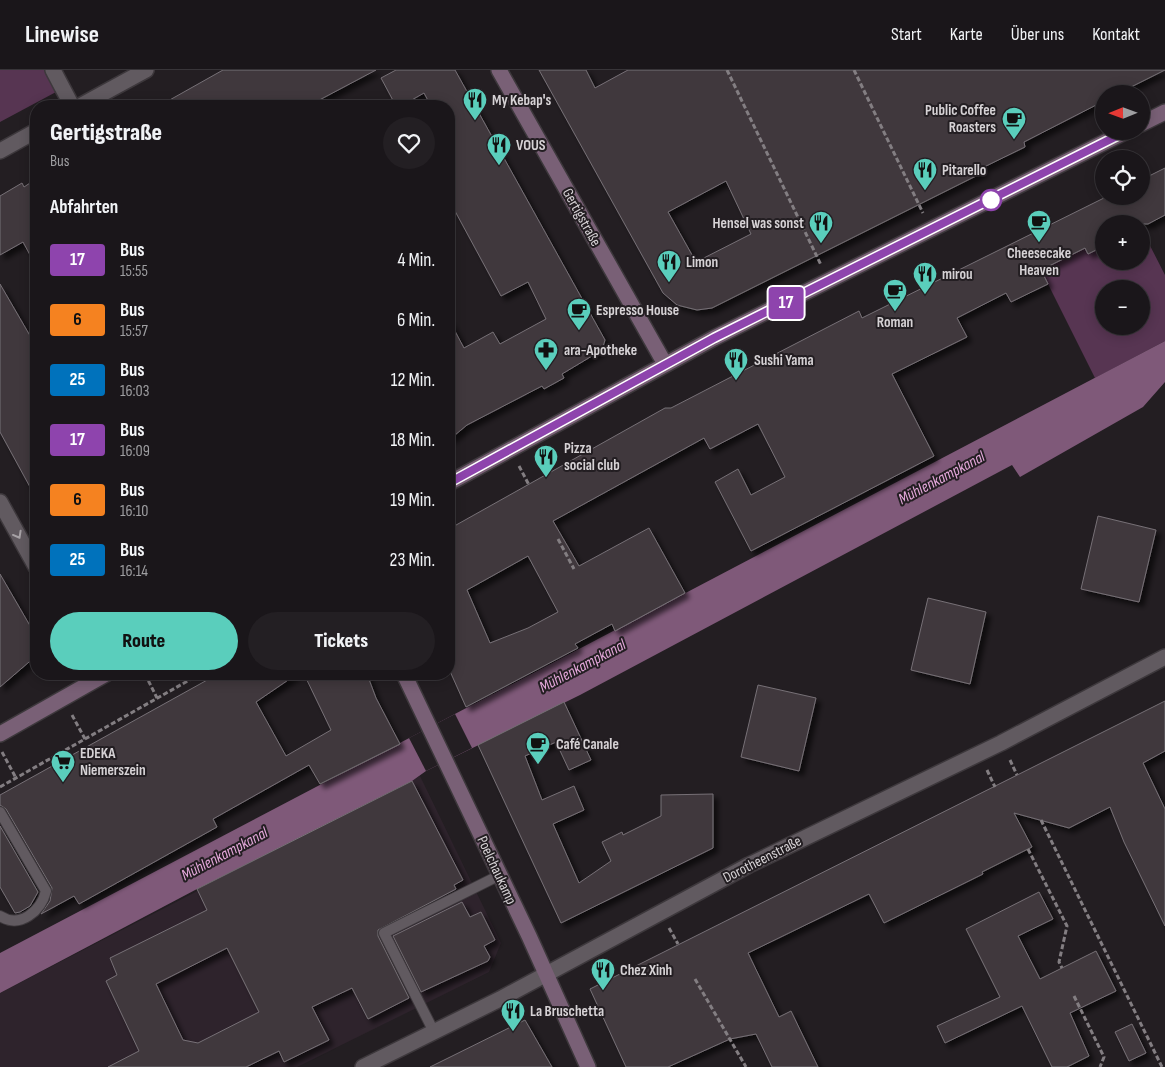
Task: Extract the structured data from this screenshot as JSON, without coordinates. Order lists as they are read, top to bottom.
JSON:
{
  "streets": {
    "street": ["Gertigstraße", "Dorotheenstraße", "Poelchaukamp"]
  },
  "crossings": [
    ["Dorotheenstraße", "Poelchaukamp"]
  ],
  "water": ["Mühlenkampkanal"],
  "places": {
    "restaurant": [
      "My Kebap's",
      "VOUS",
      "Pitarello",
      "Hensel was sonst",
      "Limon",
      "mirou",
      "Sushi Yama",
      "Pizza social club",
      "Chez Xinh",
      "La Bruschetta"
    ],
    "cafe": [
      "Public Coffee Roasters",
      "Cheesecake Heaven",
      "Roman",
      "Espresso House",
      "Café Canale"
    ],
    "pharmacy": ["ara-Apotheke"],
    "supermarket": ["EDEKA Niemerszein"]
  },
  "lines": ["bus line 17"],
  "north": "left",
  "page": {
    "header": "Linewise",
    "nav": [
      "Start",
      "Karte",
      "Über uns",
      "Kontakt"
    ],
    "on_map": "17",
    "map_buttons": ["+", "−"],
    "heading": [
      ["Gertigstraße", "Bus"],
      "Abfahrten"
    ],
    "list": [
      {
        "mark": "17",
        "name": "Bus",
        "note": "15:55",
        "value": "4 Min."
      },
      {
        "mark": "6",
        "name": "Bus",
        "note": "15:57",
        "value": "6 Min."
      },
      {
        "mark": "25",
        "name": "Bus",
        "note": "16:03",
        "value": "12 Min."
      },
      {
        "mark": "17",
        "name": "Bus",
        "note": "16:09",
        "value": "18 Min."
      },
      {
        "mark": "6",
        "name": "Bus",
        "note": "16:10",
        "value": "19 Min."
      },
      {
        "mark": "25",
        "name": "Bus",
        "note": "16:14",
        "value": "23 Min."
      }
    ],
    "buttons": ["Route", "Tickets"]
  }
}
